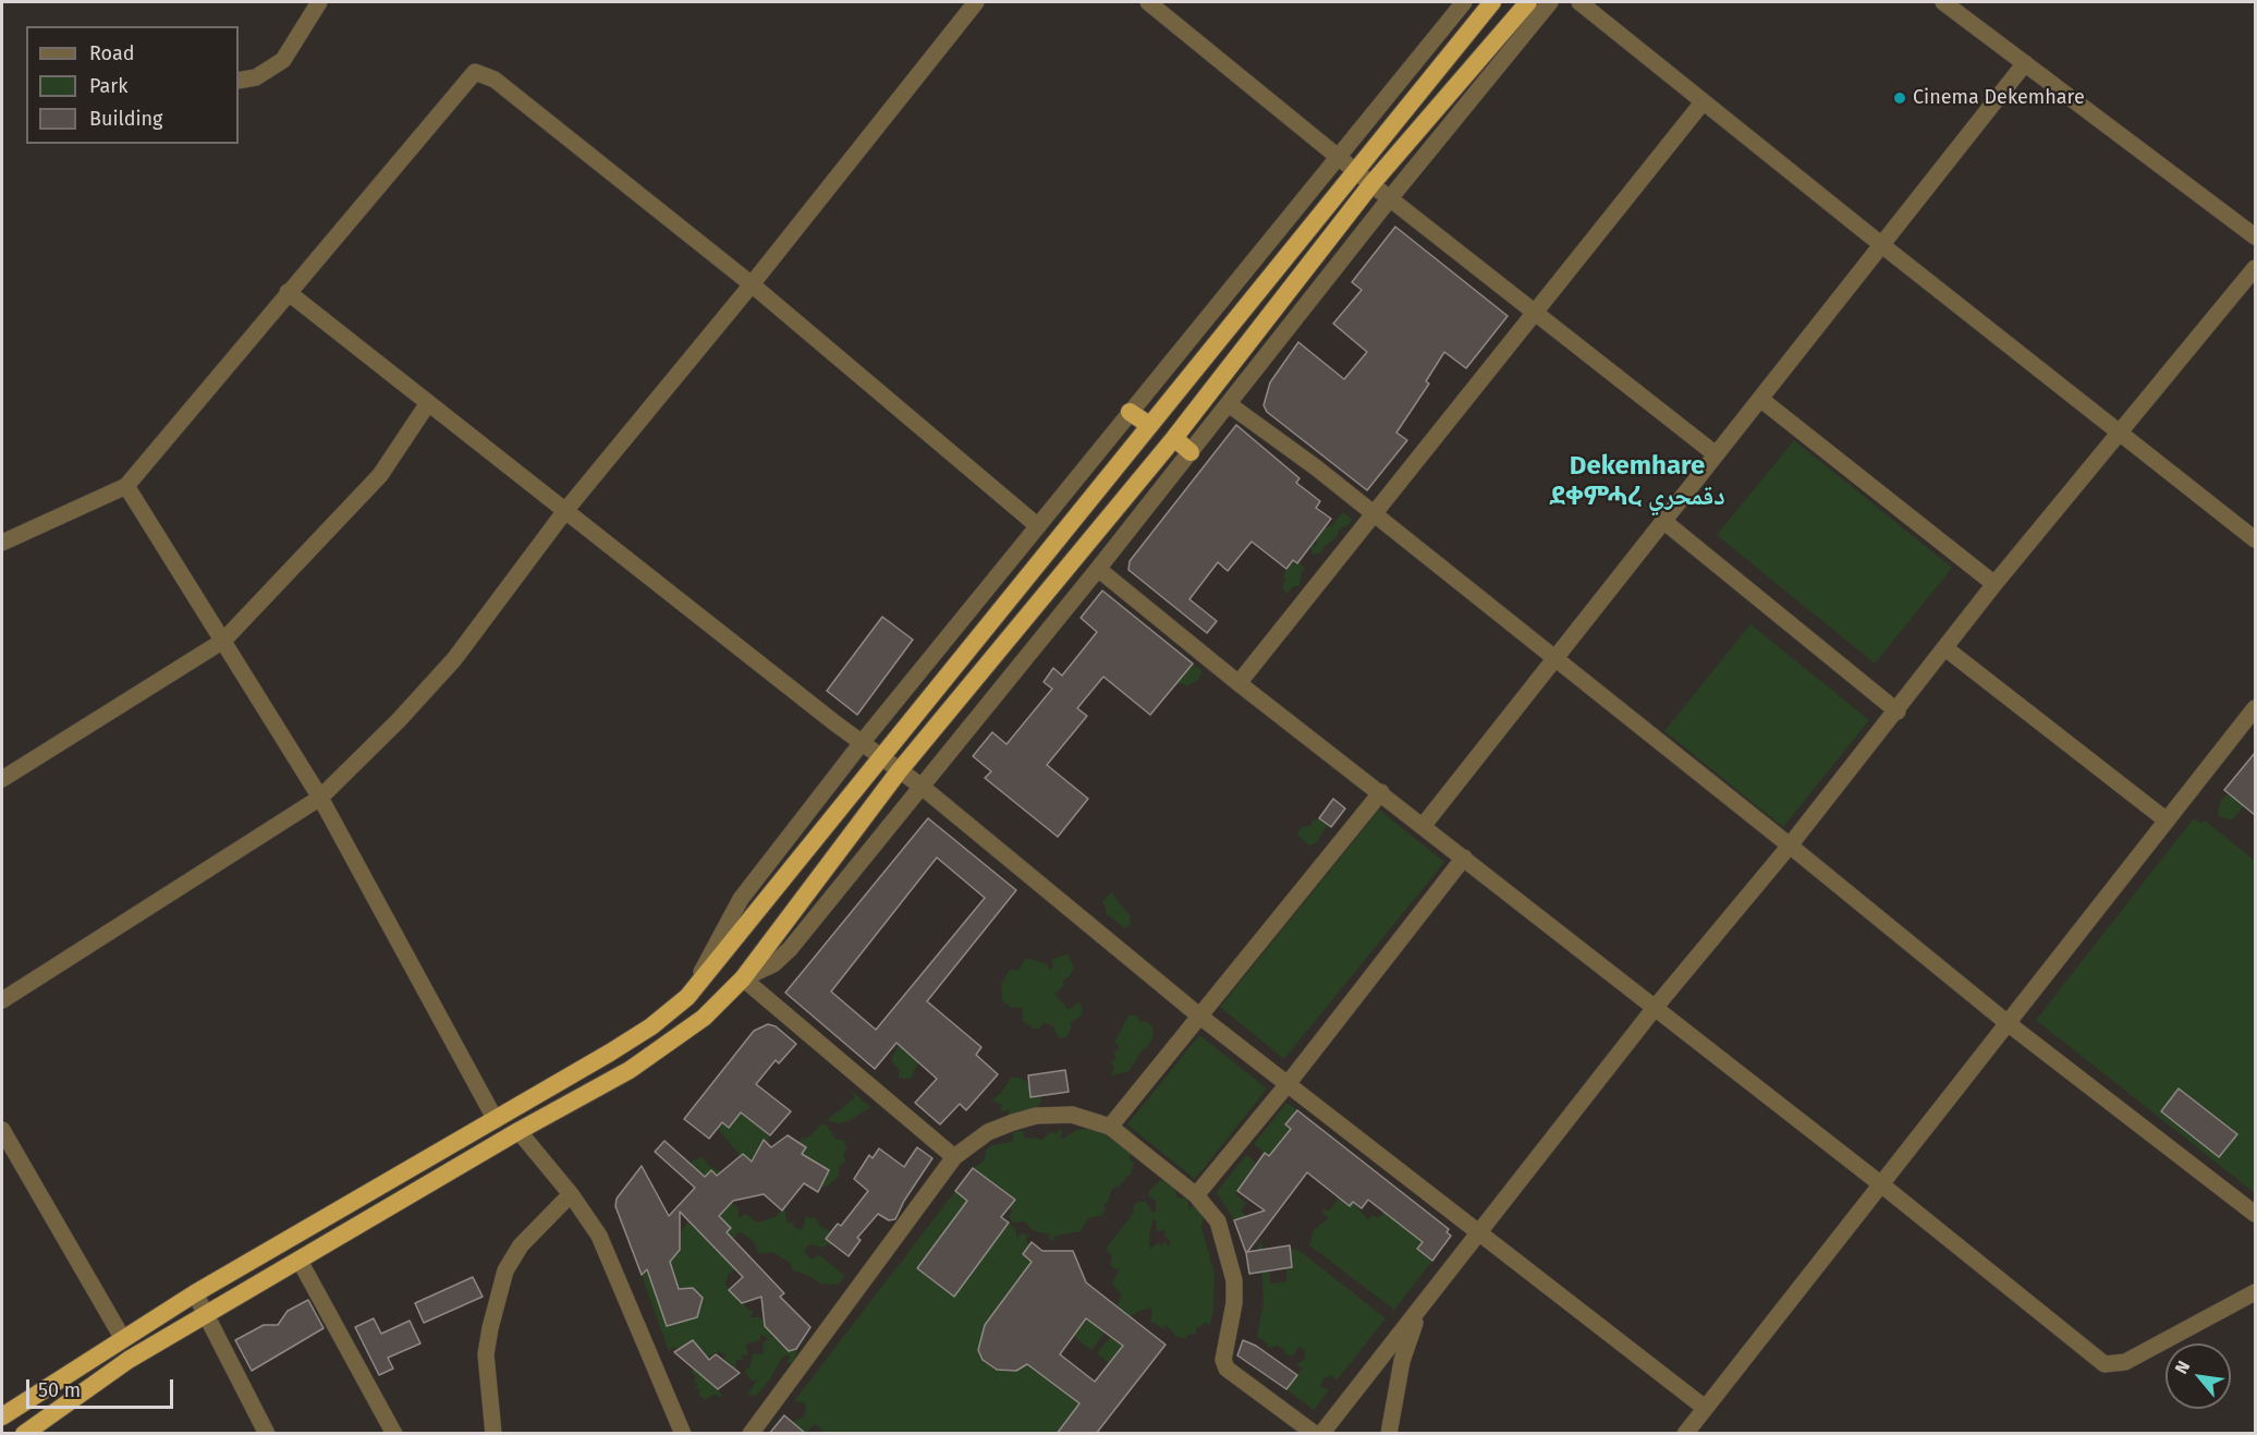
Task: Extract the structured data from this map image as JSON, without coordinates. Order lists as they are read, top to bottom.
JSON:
{
  "districts": ["Dekemhare ደቀምሓረ دقمحري"],
  "places": ["Cinema Dekemhare"],
  "legend": ["Road", "Park", "Building"],
  "scale_bar": "50 m",
  "north": "top left"
}
